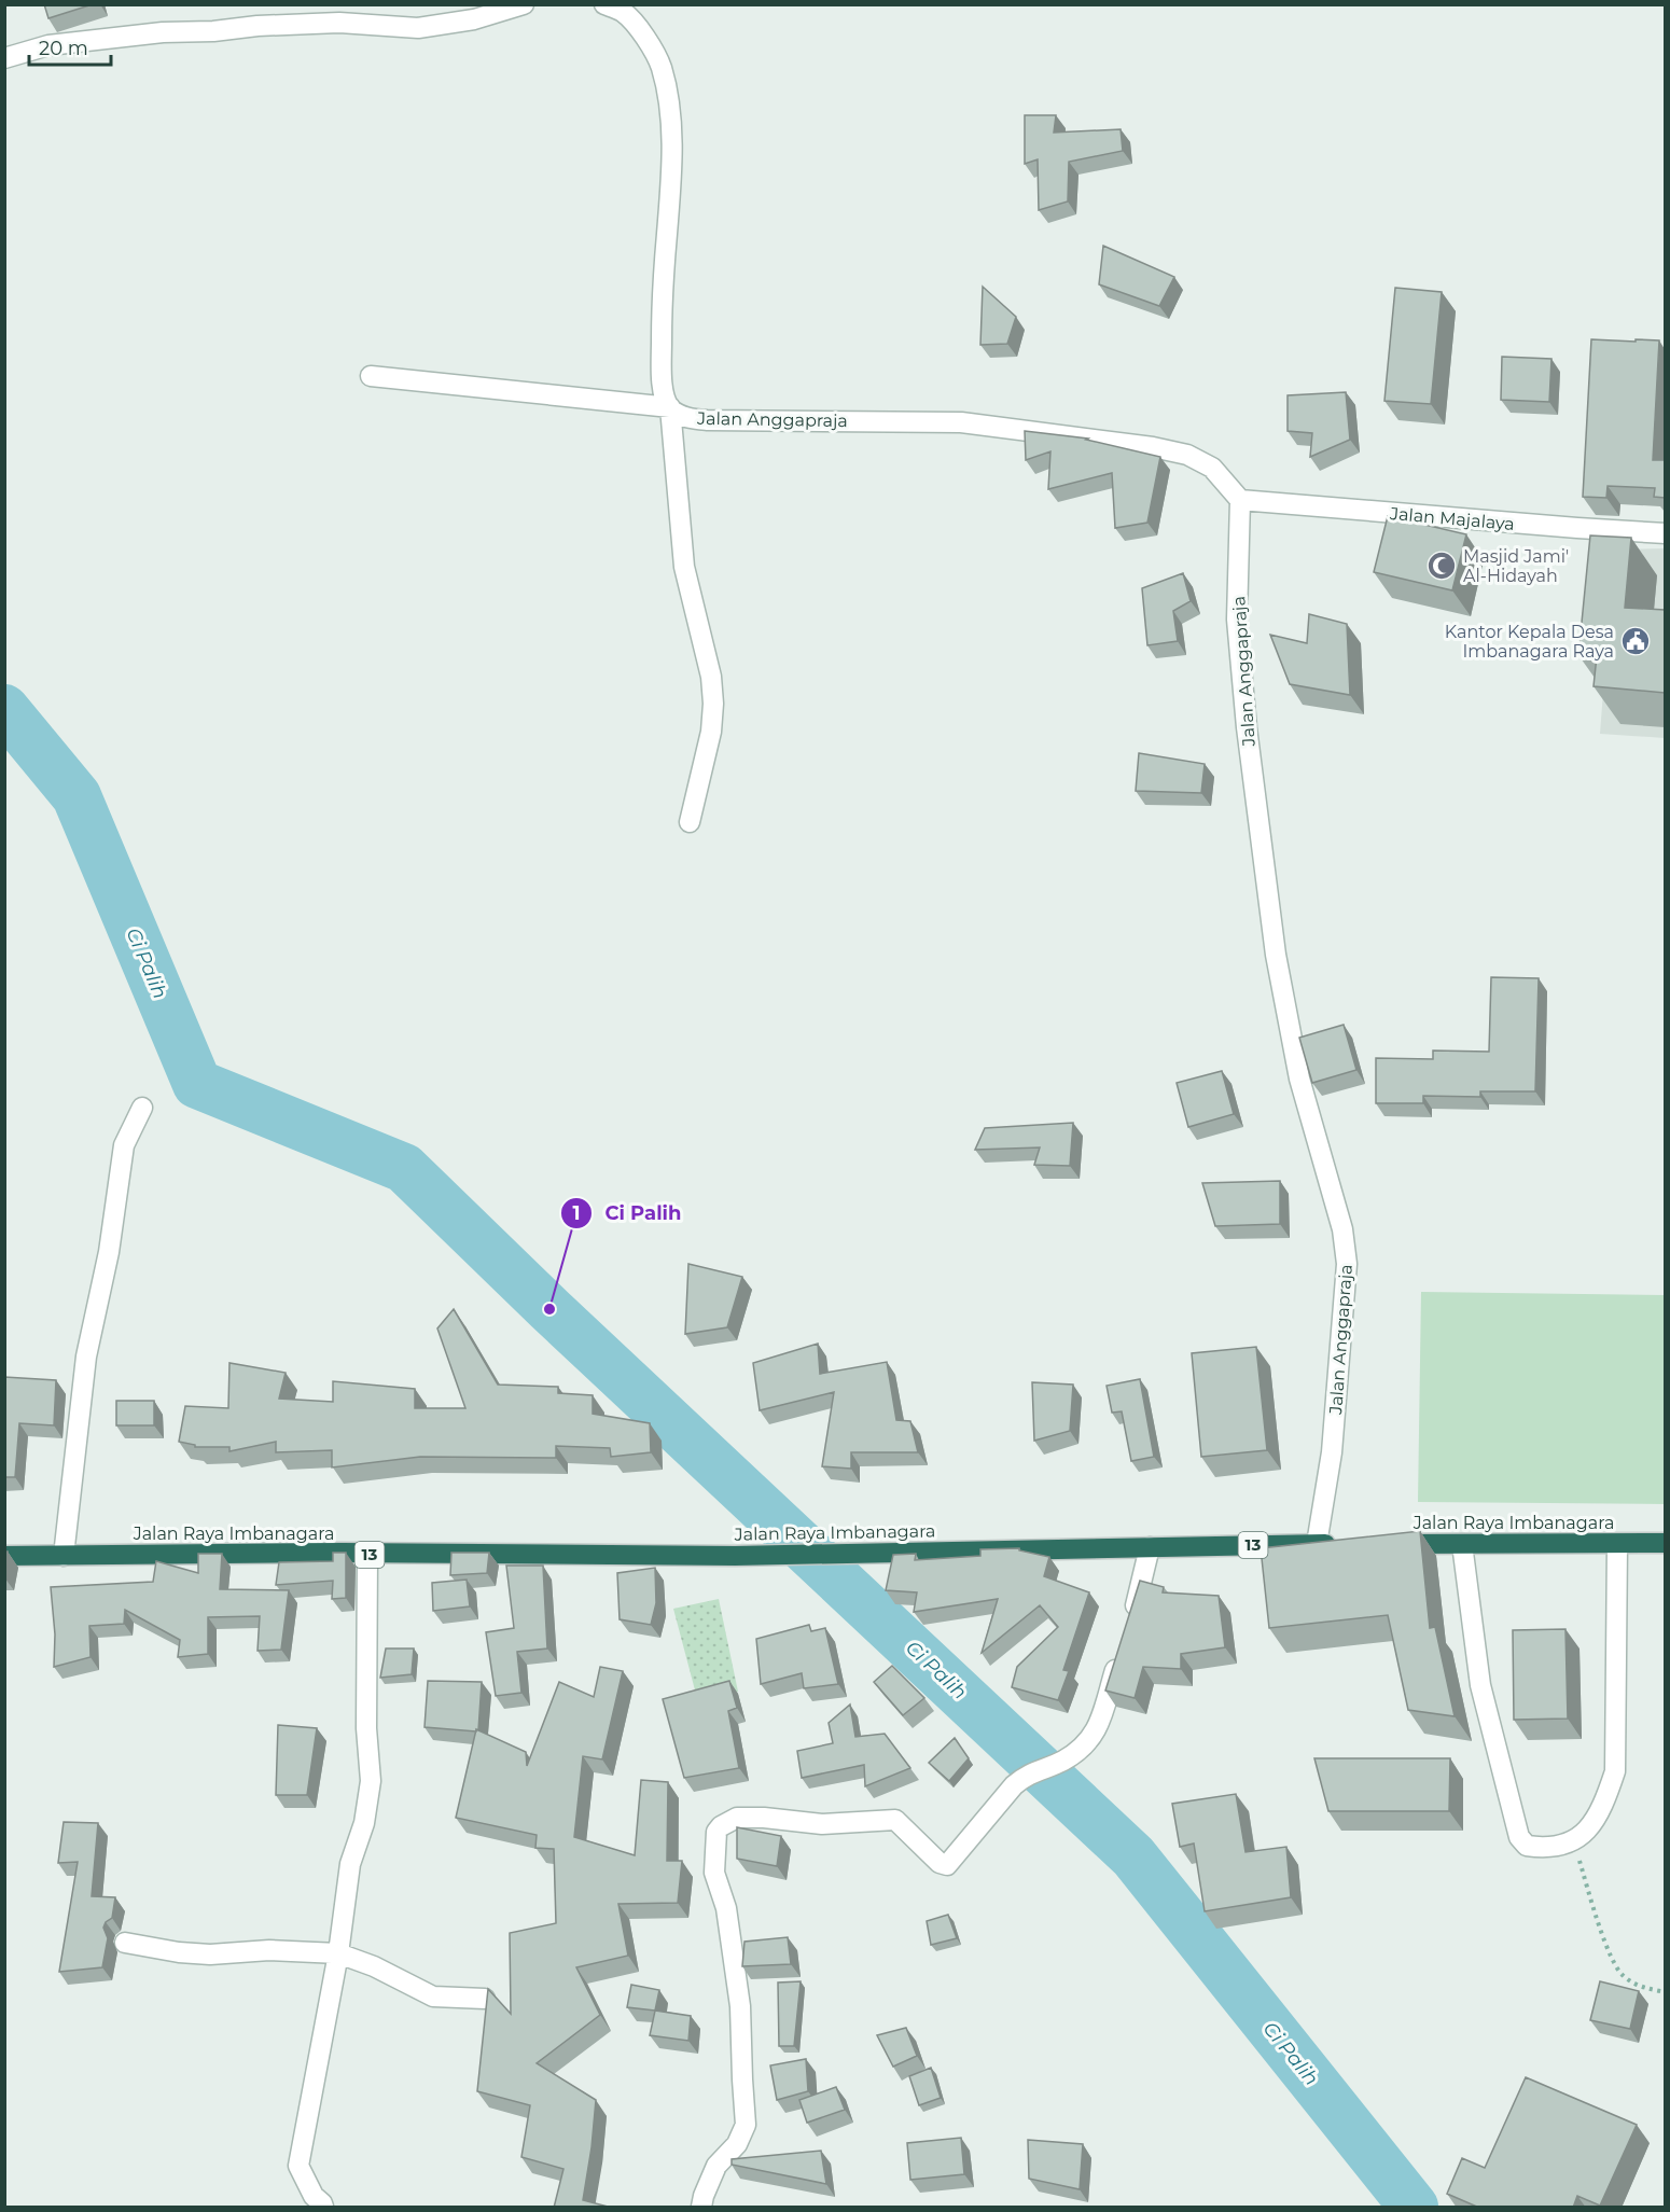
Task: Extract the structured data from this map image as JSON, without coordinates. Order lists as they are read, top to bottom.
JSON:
{
  "streets": {
    "highway": ["Jalan Raya Imbanagara", "13"],
    "street": ["Jalan Anggapraja", "Jalan Majalaya"]
  },
  "crossings": [
    ["Jalan Anggapraja", "Jalan Majalaya"],
    ["Jalan Anggapraja", "Jalan Raya Imbanagara"]
  ],
  "water": ["Ci Palih"],
  "places": {
    "mosque": ["Masjid Jami' Al-Hidayah"],
    "public building": ["Kantor Kepala Desa Imbanagara Raya"],
    "other": ["Ci Palih"]
  },
  "scale_bar": "20 m"
}
